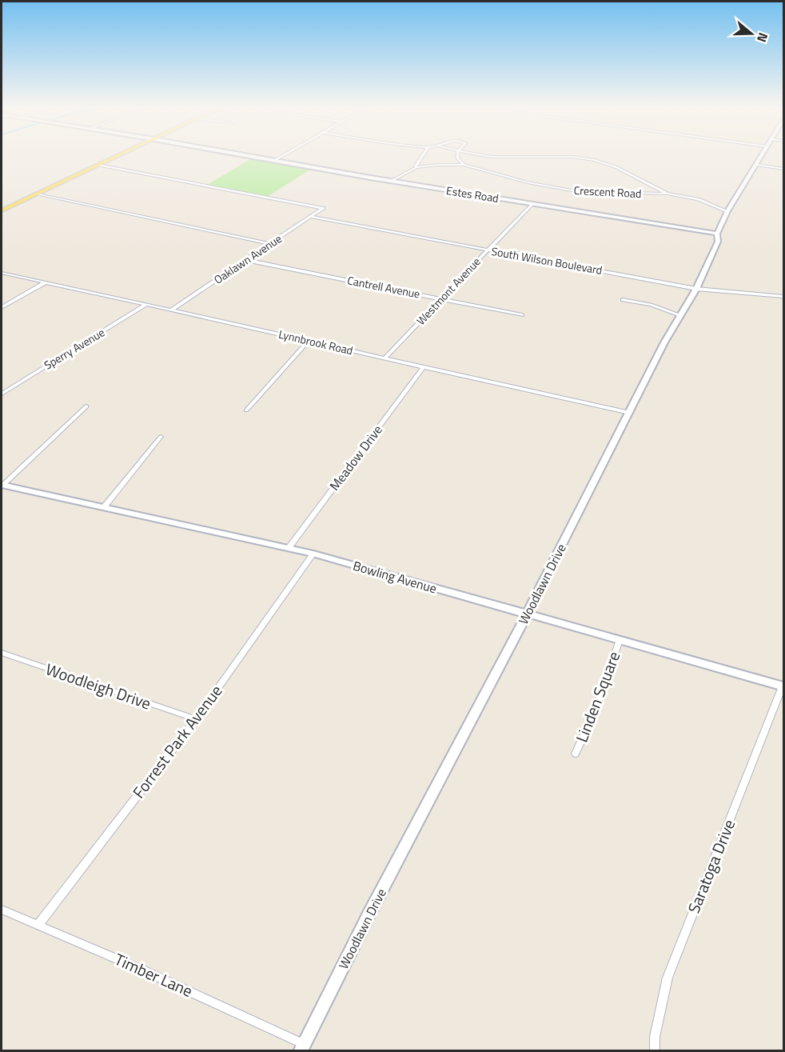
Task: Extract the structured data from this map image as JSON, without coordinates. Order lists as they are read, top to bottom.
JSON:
{
  "streets": {
    "main road": ["Estes Road", "Bowling Avenue", "Woodlawn Drive"],
    "street": [
      "Crescent Road",
      "Oaklawn Avenue",
      "South Wilson Boulevard",
      "Cantrell Avenue",
      "Westmont Avenue",
      "Lynnbrook Road",
      "Sperry Avenue",
      "Meadow Drive",
      "Woodleigh Drive",
      "Linden Square",
      "Forrest Park Avenue",
      "Saratoga Drive",
      "Timber Lane"
    ]
  },
  "crossings": [
    ["Crescent Road", "Estes Road"],
    ["Estes Road", "Westmont Avenue"],
    ["Estes Road", "Woodlawn Drive"],
    ["Oaklawn Avenue", "South Wilson Boulevard"],
    ["Oaklawn Avenue", "Cantrell Avenue"],
    ["Oaklawn Avenue", "Lynnbrook Road"],
    ["South Wilson Boulevard", "Westmont Avenue"],
    ["South Wilson Boulevard", "Woodlawn Drive"],
    ["Cantrell Avenue", "Westmont Avenue"],
    ["Westmont Avenue", "Lynnbrook Road"],
    ["Lynnbrook Road", "Sperry Avenue"],
    ["Lynnbrook Road", "Meadow Drive"],
    ["Lynnbrook Road", "Woodlawn Drive"],
    ["Meadow Drive", "Bowling Avenue"],
    ["Bowling Avenue", "Woodlawn Drive"],
    ["Bowling Avenue", "Linden Square"],
    ["Bowling Avenue", "Forrest Park Avenue"],
    ["Bowling Avenue", "Saratoga Drive"],
    ["Woodlawn Drive", "Timber Lane"],
    ["Woodleigh Drive", "Forrest Park Avenue"],
    ["Forrest Park Avenue", "Timber Lane"]
  ],
  "north": "right"
}
